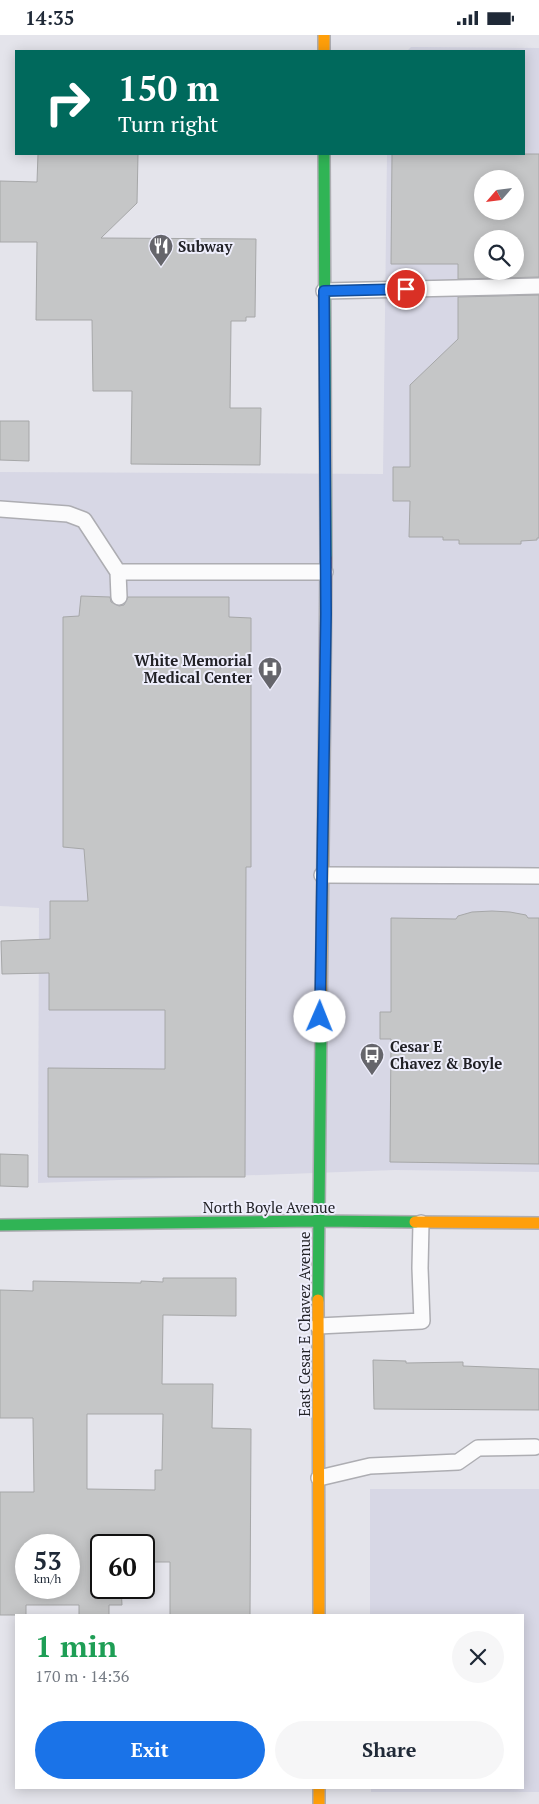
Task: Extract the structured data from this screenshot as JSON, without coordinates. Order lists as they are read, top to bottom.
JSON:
{
  "streets": {
    "main road": ["North Boyle Avenue", "East Cesar E Chavez Avenue"]
  },
  "crossings": [
    ["North Boyle Avenue", "East Cesar E Chavez Avenue"]
  ],
  "places": {
    "restaurant": ["Subway"],
    "hospital": ["White Memorial Medical Center"],
    "bus stop": ["Cesar E Chavez & Boyle"]
  },
  "north": "bottom left",
  "page": {
    "status": "14:35",
    "turn": ["150 m", "Turn right"],
    "speed": "53 km/h",
    "limit": "60",
    "heading": ["1 min", "170 m · 14:36"],
    "buttons": ["Exit", "Share"]
  }
}
